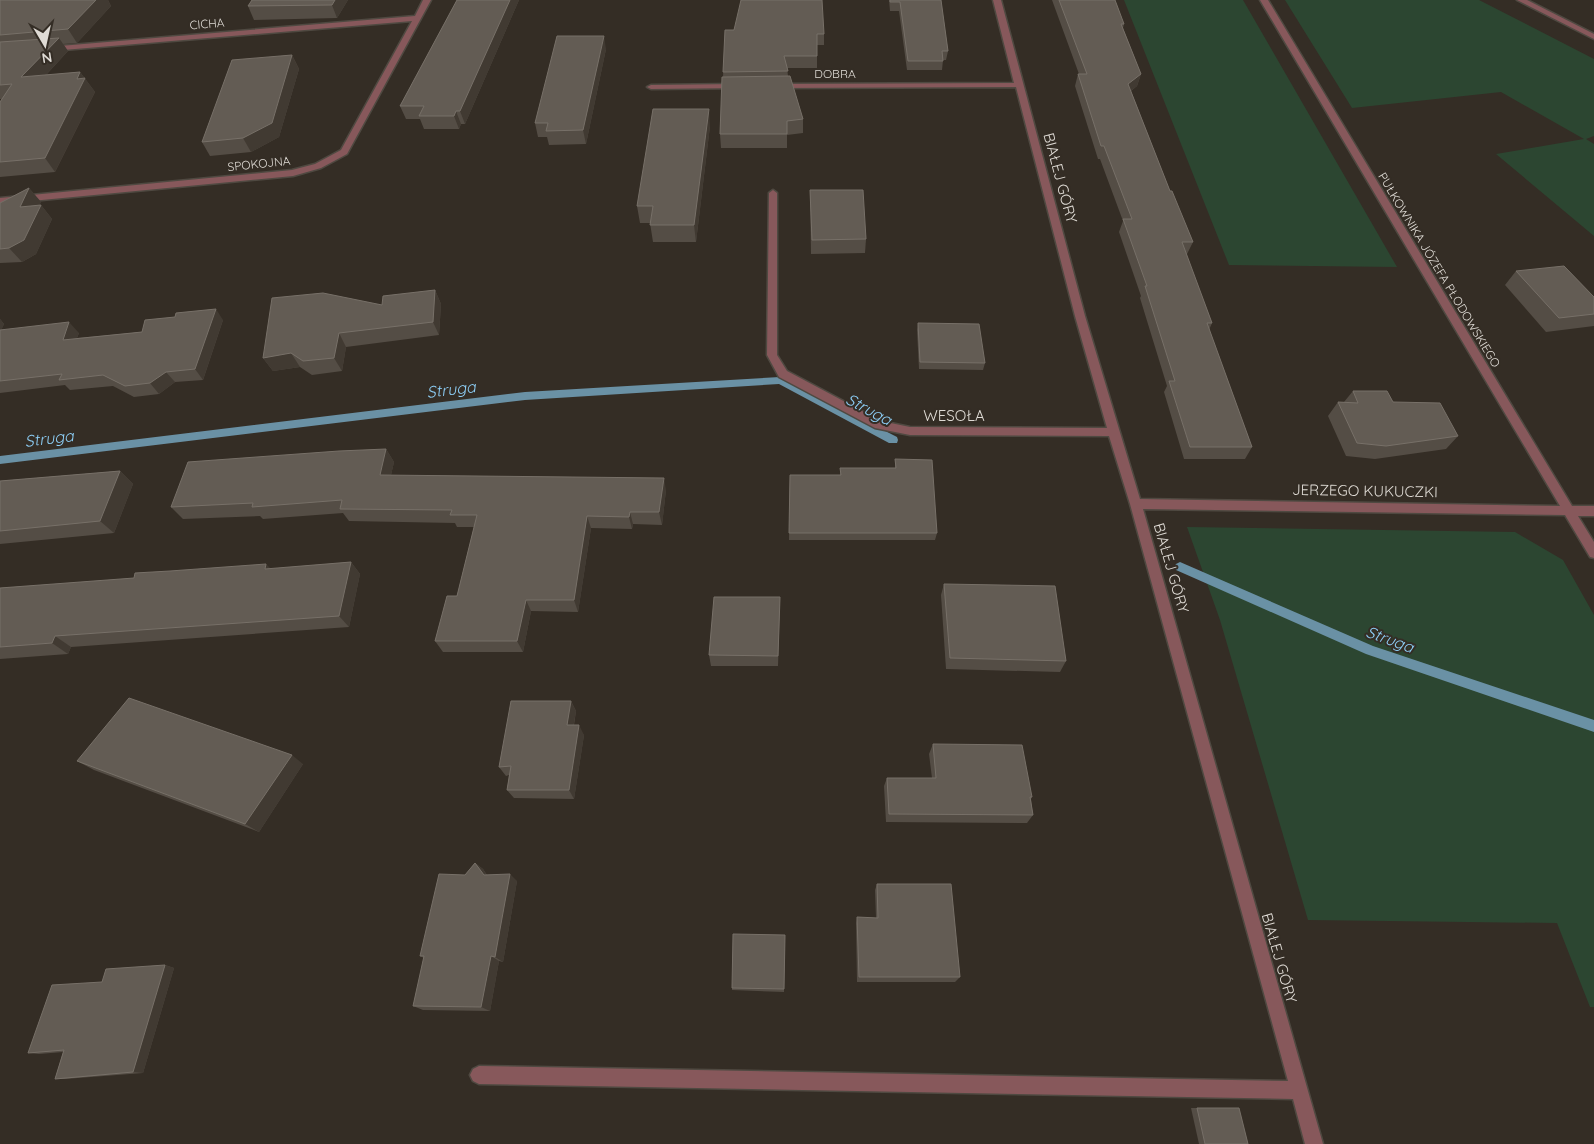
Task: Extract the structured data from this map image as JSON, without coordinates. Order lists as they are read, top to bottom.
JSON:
{
  "streets": {
    "street": [
      "CICHA",
      "DOBRA",
      "SPOKOJNA",
      "BIAŁEJ GÓRY",
      "PUŁKOWNIKA JÓZEFA PŁODOWSKIEGO",
      "WESOŁA",
      "JERZEGO KUKUCZKI"
    ]
  },
  "crossings": [
    ["CICHA", "SPOKOJNA"],
    ["DOBRA", "BIAŁEJ GÓRY"],
    ["BIAŁEJ GÓRY", "WESOŁA"],
    ["BIAŁEJ GÓRY", "JERZEGO KUKUCZKI"],
    ["PUŁKOWNIKA JÓZEFA PŁODOWSKIEGO", "JERZEGO KUKUCZKI"]
  ],
  "water": ["Struga"],
  "north": "bottom"
}
